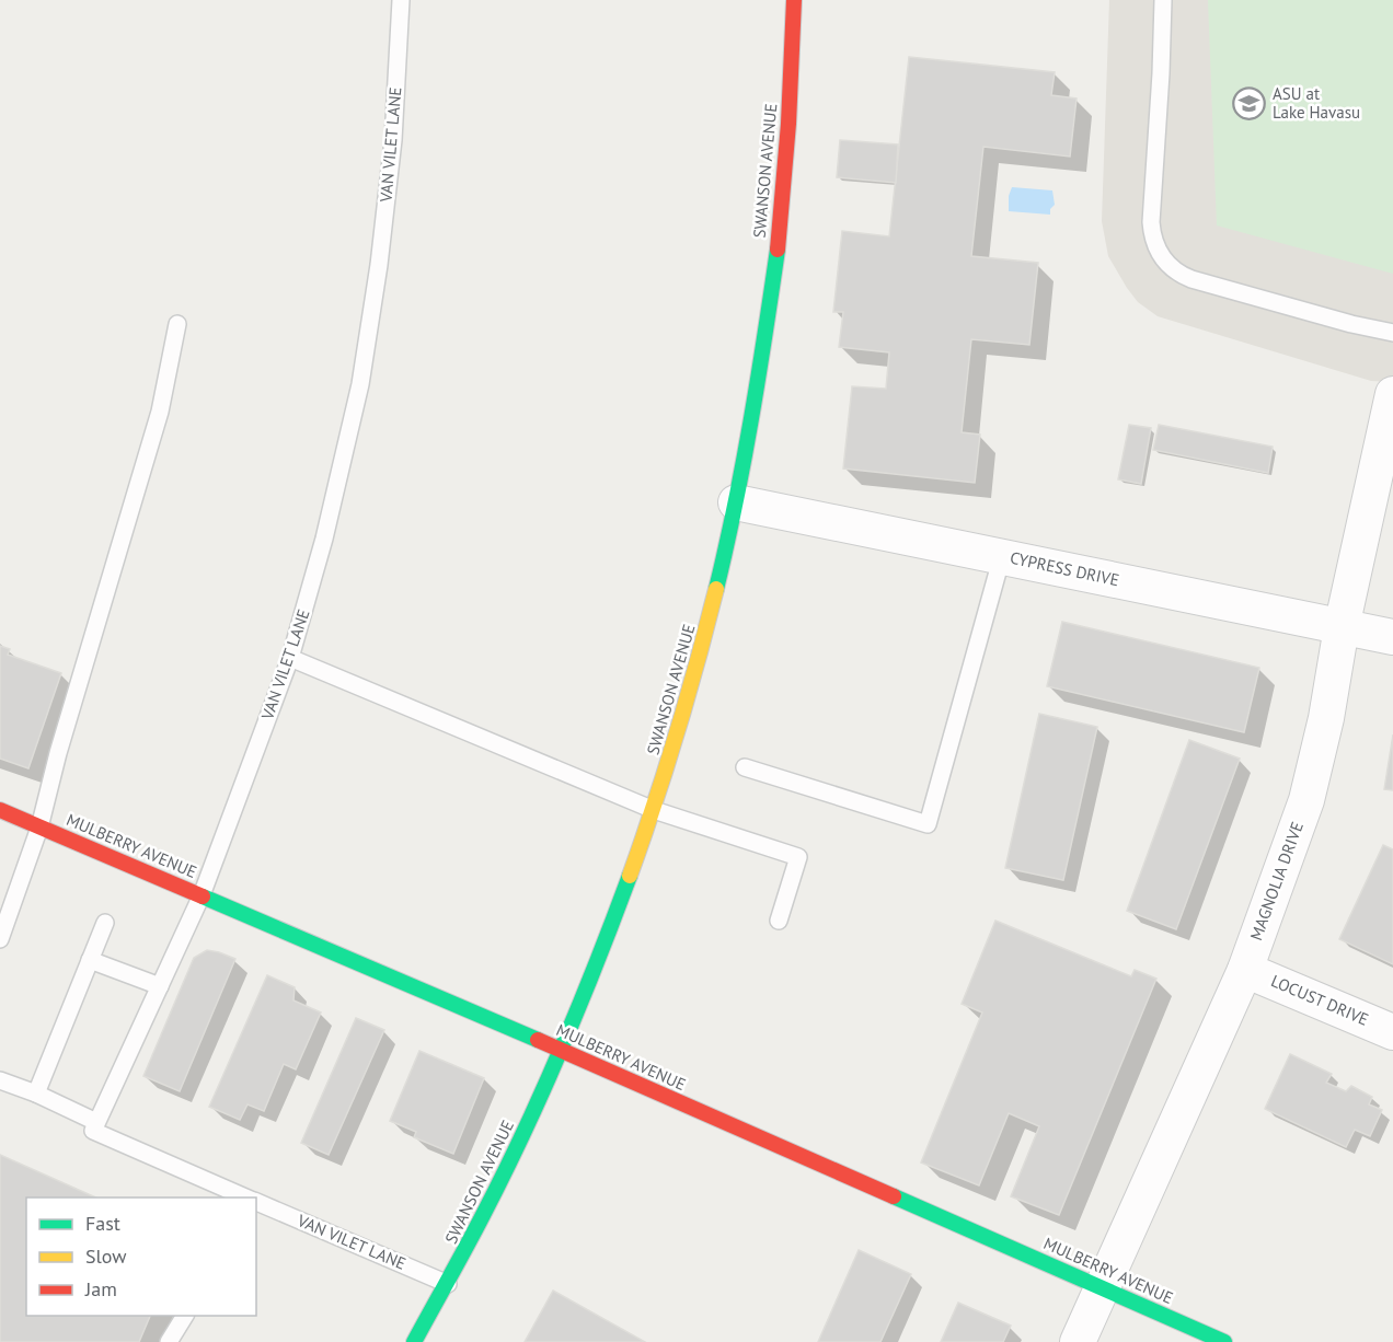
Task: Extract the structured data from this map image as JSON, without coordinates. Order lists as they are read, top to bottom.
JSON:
{
  "streets": {
    "street": [
      "SWANSON AVENUE",
      "CYPRESS DRIVE",
      "MULBERRY AVENUE",
      "MAGNOLIA DRIVE",
      "LOCUST DRIVE"
    ],
    "lane": ["VAN VILET LANE"]
  },
  "crossings": [
    ["VAN VILET LANE", "SWANSON AVENUE"],
    ["VAN VILET LANE", "MULBERRY AVENUE"],
    ["SWANSON AVENUE", "CYPRESS DRIVE"],
    ["SWANSON AVENUE", "MULBERRY AVENUE"],
    ["CYPRESS DRIVE", "MAGNOLIA DRIVE"],
    ["MULBERRY AVENUE", "MAGNOLIA DRIVE"],
    ["MAGNOLIA DRIVE", "LOCUST DRIVE"]
  ],
  "places": {
    "school or university": ["ASU at Lake Havasu"]
  },
  "legend": ["Fast", "Slow", "Jam"]
}
